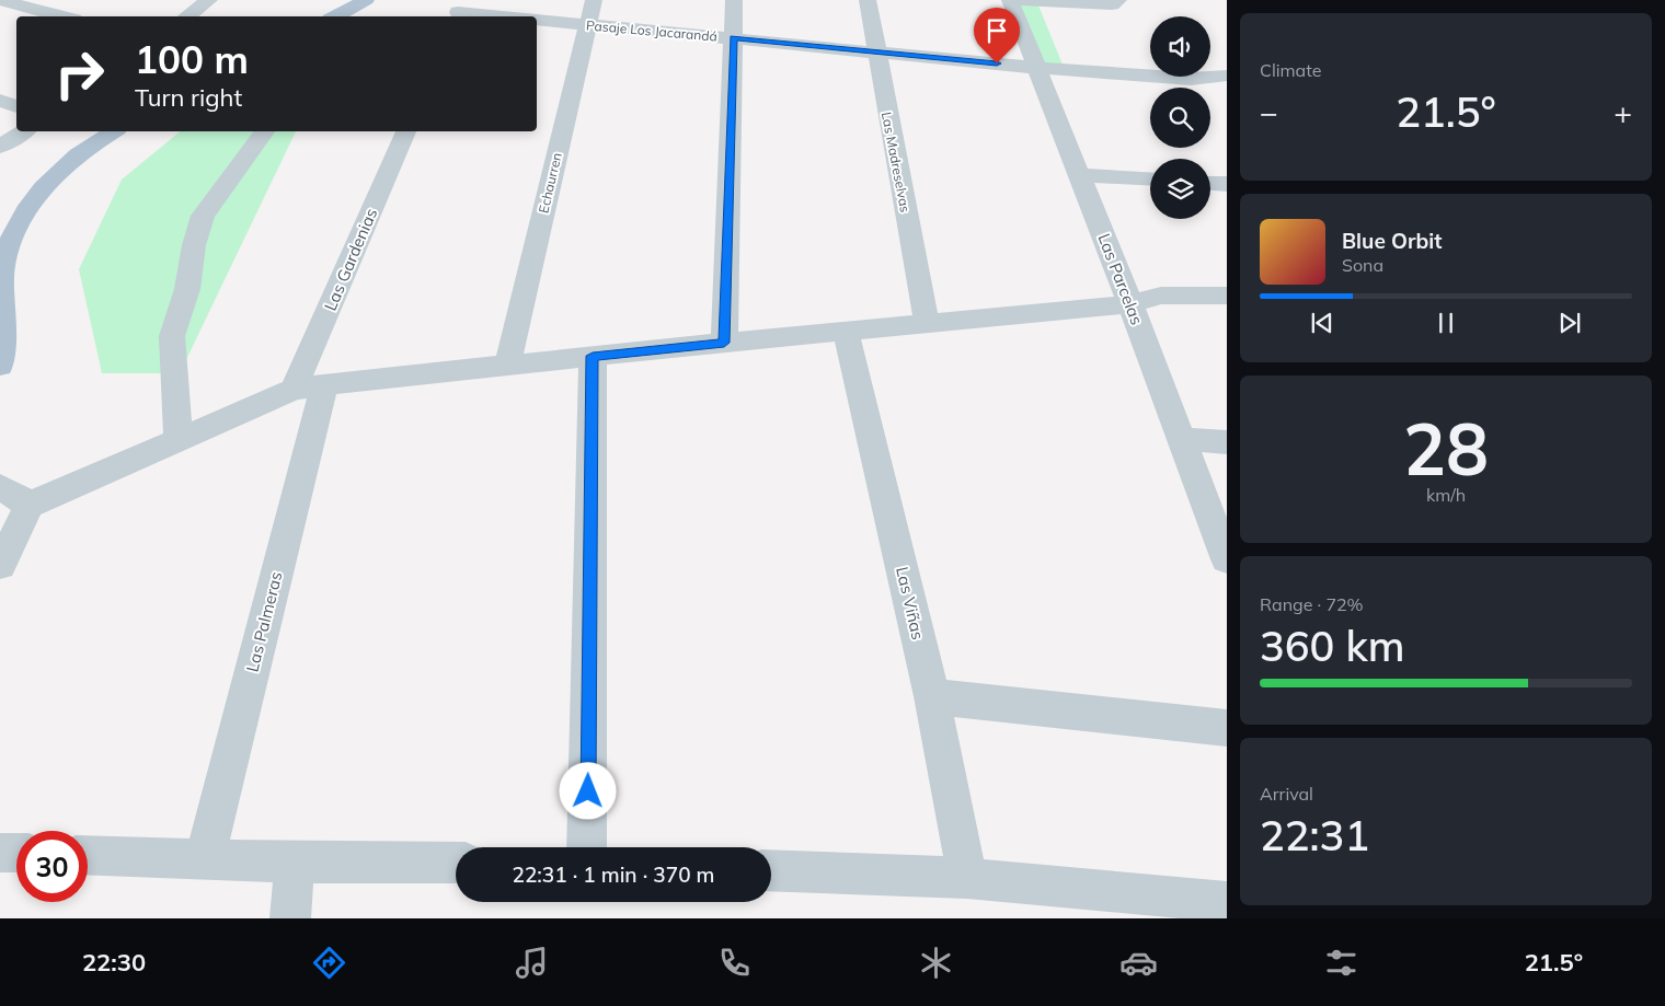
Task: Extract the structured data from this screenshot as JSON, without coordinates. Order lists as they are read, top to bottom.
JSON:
{
  "streets": {
    "street": [
      "Pasaje Los Jacarandá",
      "Las Madreselvas",
      "Echaurren",
      "Las Gardenias",
      "Las Parcelas",
      "Las Viñas",
      "Las Palmeras"
    ]
  },
  "crossings": [
    ["Pasaje Los Jacarandá", "Las Madreselvas"],
    ["Pasaje Los Jacarandá", "Echaurren"],
    ["Pasaje Los Jacarandá", "Las Parcelas"],
    ["Las Gardenias", "Las Palmeras"]
  ],
  "page": {
    "tile": [
      "Climate",
      ["28", "km/h"],
      ["Range · 72%", "360 km"],
      ["Arrival", "22:31"]
    ],
    "turn": ["100 m", "Turn right"],
    "heat": ["−", "21.5°", "+"],
    "song": ["Blue Orbit", "Sona"],
    "limit": "30",
    "trip": "22:31 · 1 min · 370 m",
    "tabs": ["22:30", "21.5°"]
  }
}
